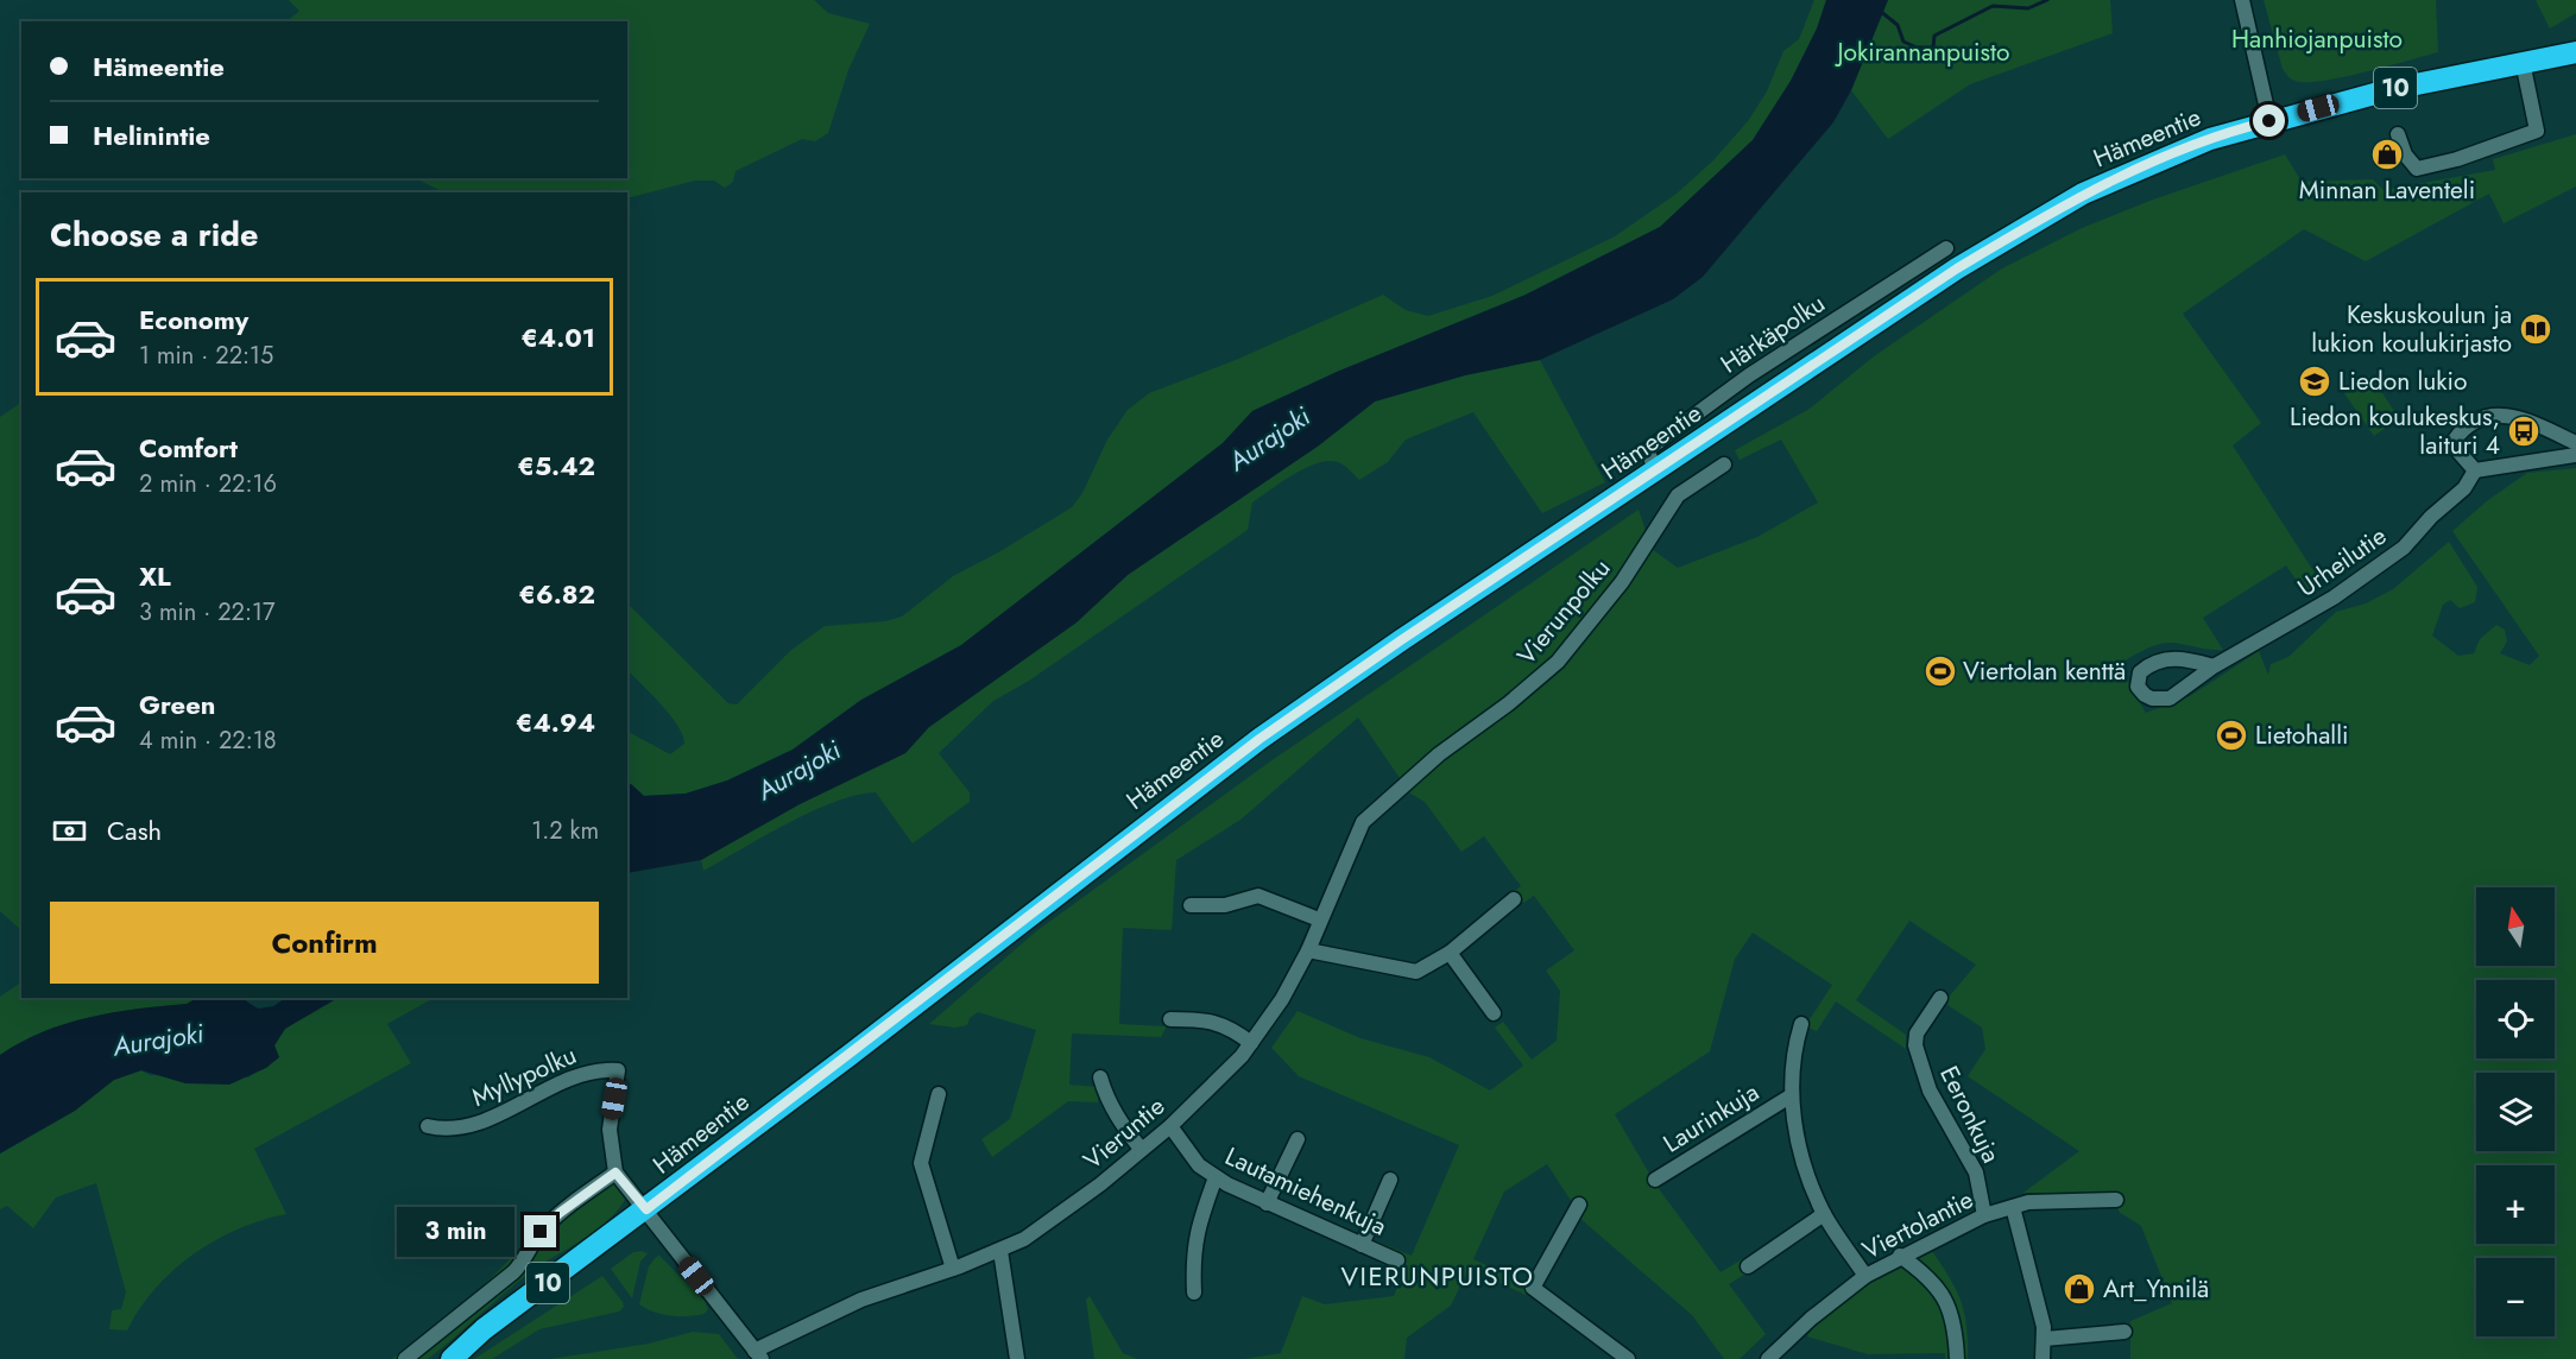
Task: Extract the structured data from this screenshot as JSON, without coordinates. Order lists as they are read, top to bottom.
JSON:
{
  "streets": {
    "highway": ["10", "Hämeentie"],
    "street": [
      "Härkäpolku",
      "Urheilutie",
      "Vierunpolku",
      "Myllypolku",
      "Eeronkuja",
      "Laurinkuja",
      "Vieruntie",
      "Lautamiehenkuja",
      "Viertolantie"
    ]
  },
  "crossings": [
    ["Hämeentie", "Härkäpolku"],
    ["Vierunpolku", "Vieruntie"],
    ["Eeronkuja", "Viertolantie"],
    ["Vieruntie", "Lautamiehenkuja"]
  ],
  "districts": ["VIERUNPUISTO"],
  "water": ["Aurajoki"],
  "parks": ["Hanhiojanpuisto", "Jokirannanpuisto"],
  "places": {
    "shop": ["Minnan Laventeli", "Art_Ynnilä"],
    "library": ["Keskuskoulun ja lukion koulukirjasto"],
    "school or university": ["Liedon lukio"],
    "bus stop": ["Liedon koulukeskus, laituri 4"],
    "sports": ["Viertolan kenttä", "Lietohalli"]
  },
  "north": "top",
  "page": {
    "banner": ["Hämeentie", "Helinintie"],
    "heading": "Choose a ride",
    "list": [
      {
        "name": "Economy",
        "note": "1 min · 22:15",
        "value": "€4.01"
      },
      {
        "name": "Comfort",
        "note": "2 min · 22:16",
        "value": "€5.42"
      },
      {
        "name": "XL",
        "note": "3 min · 22:17",
        "value": "€6.82"
      },
      {
        "name": "Green",
        "note": "4 min · 22:18",
        "value": "€4.94"
      }
    ],
    "pay": ["Cash", "1.2 km"],
    "map_buttons": ["+", "−"],
    "buttons": "Confirm",
    "bubble": "3 min"
  }
}
